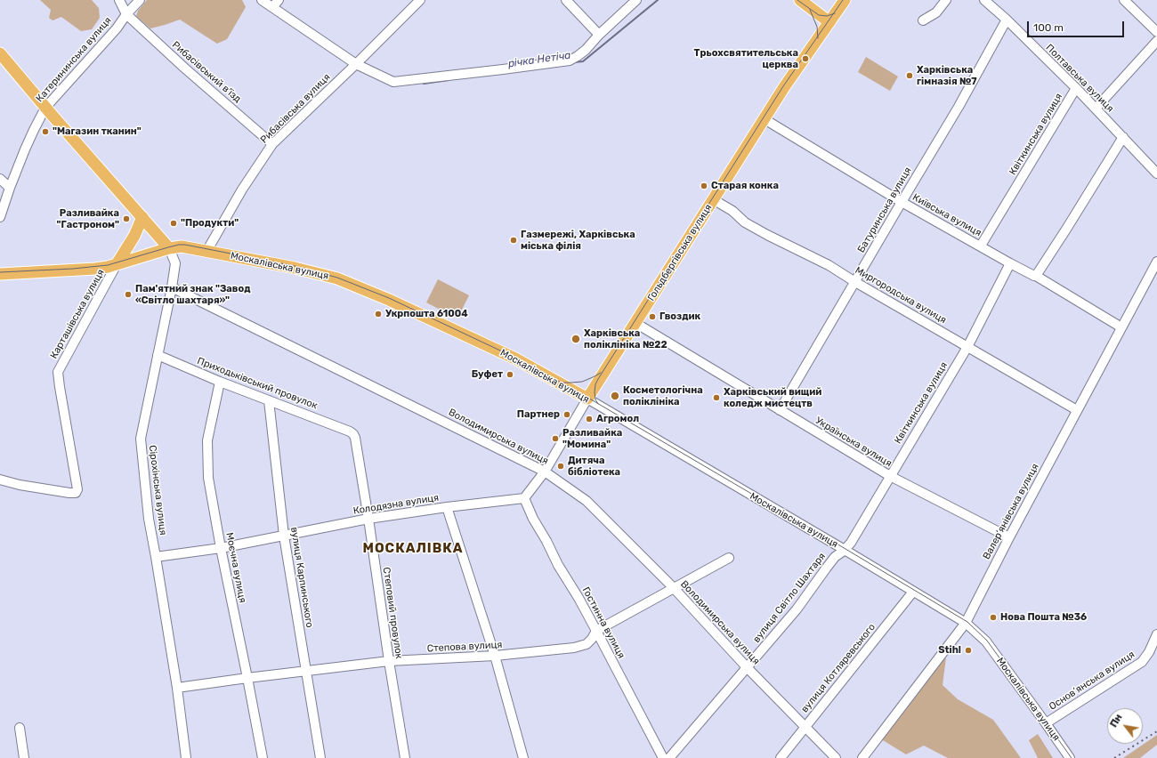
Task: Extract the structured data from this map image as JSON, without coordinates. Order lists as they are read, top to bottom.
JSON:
{
  "streets": {
    "main road": ["Гольдбергівська вулиця", "Москалівська вулиця"],
    "street": [
      "Катерининська вулиця",
      "Рибасівський в’їзд",
      "Полтавська вулиця",
      "Рибасівська вулиця",
      "Квіткинська вулиця",
      "Батуринська вулиця",
      "Київська вулиця",
      "Миргородська вулиця",
      "Карташівська вулиця",
      "Приходьківський провулок",
      "Володимирська вулиця",
      "Українська вулиця",
      "Сірохінська вулиця",
      "Колодязна вулиця",
      "Валер’янівська вулиця",
      "Моєчна вулиця",
      "вулиця Карпинського",
      "вулиця Світло Шахтаря",
      "Степовий провулок",
      "Гостинна вулиця",
      "Степова вулиця",
      "вулиця Котляревського",
      "Основ’янська вулиця"
    ]
  },
  "crossings": [
    ["Катерининська вулиця", "Рибасівський в’їзд"],
    ["Рибасівський в’їзд", "Рибасівська вулиця"],
    ["Полтавська вулиця", "Квіткинська вулиця"],
    ["Полтавська вулиця", "Батуринська вулиця"],
    ["Рибасівська вулиця", "Москалівська вулиця"],
    ["Квіткинська вулиця", "Київська вулиця"],
    ["Квіткинська вулиця", "Москалівська вулиця"],
    ["Квіткинська вулиця", "Миргородська вулиця"],
    ["Квіткинська вулиця", "Українська вулиця"],
    ["Квіткинська вулиця", "вулиця Світло Шахтаря"],
    ["Батуринська вулиця", "Київська вулиця"],
    ["Батуринська вулиця", "Миргородська вулиця"],
    ["Батуринська вулиця", "Українська вулиця"],
    ["Київська вулиця", "Гольдбергівська вулиця"],
    ["Київська вулиця", "Валер’янівська вулиця"],
    ["Гольдбергівська вулиця", "Москалівська вулиця"],
    ["Гольдбергівська вулиця", "Миргородська вулиця"],
    ["Гольдбергівська вулиця", "Українська вулиця"],
    ["Москалівська вулиця", "Карташівська вулиця"],
    ["Москалівська вулиця", "Сірохінська вулиця"],
    ["Москалівська вулиця", "Валер’янівська вулиця"],
    ["Москалівська вулиця", "вулиця Світло Шахтаря"],
    ["Москалівська вулиця", "вулиця Котляревського"],
    ["Москалівська вулиця", "Основ’янська вулиця"],
    ["Миргородська вулиця", "Валер’янівська вулиця"],
    ["Приходьківський провулок", "Сірохінська вулиця"],
    ["Приходьківський провулок", "Моєчна вулиця"],
    ["Приходьківський провулок", "вулиця Карпинського"],
    ["Приходьківський провулок", "Степовий провулок"],
    ["Володимирська вулиця", "Сірохінська вулиця"],
    ["Володимирська вулиця", "вулиця Світло Шахтаря"],
    ["Володимирська вулиця", "Степова вулиця"],
    ["Володимирська вулиця", "вулиця Котляревського"],
    ["Українська вулиця", "Валер’янівська вулиця"],
    ["Сірохінська вулиця", "Колодязна вулиця"],
    ["Сірохінська вулиця", "Степова вулиця"],
    ["Колодязна вулиця", "Моєчна вулиця"],
    ["Колодязна вулиця", "вулиця Карпинського"],
    ["Колодязна вулиця", "Степовий провулок"],
    ["Колодязна вулиця", "Гостинна вулиця"],
    ["Моєчна вулиця", "Степова вулиця"],
    ["вулиця Карпинського", "Степова вулиця"],
    ["Степовий провулок", "Степова вулиця"],
    ["Гостинна вулиця", "Степова вулиця"]
  ],
  "districts": ["МОСКАЛІВКА"],
  "water": ["річка Нетіча"],
  "places": [
    "Трьохсвятительська церква",
    "Харківська гімназія №7",
    "\"Магазин тканин\"",
    "Старая конка",
    "Разливайка \"Гастроном\"",
    "\"Продукти\"",
    "Газмережі, Харківська міська філія",
    "Пам'ятний знак \"Завод «Світло шахтаря»\"",
    "Укрпошта 61004",
    "Гвоздик",
    "Харківська поліклініка №22",
    "Буфет",
    "Косметологічна поліклініка",
    "Харківський вищий коледж мистецтв",
    "Партнер",
    "Агромол",
    "Разливайка \"Момина\"",
    "Дитяча бібліотека",
    "Нова Пошта №36",
    "Stihl"
  ],
  "scale_bar": "100 m",
  "north": "top left"
}
